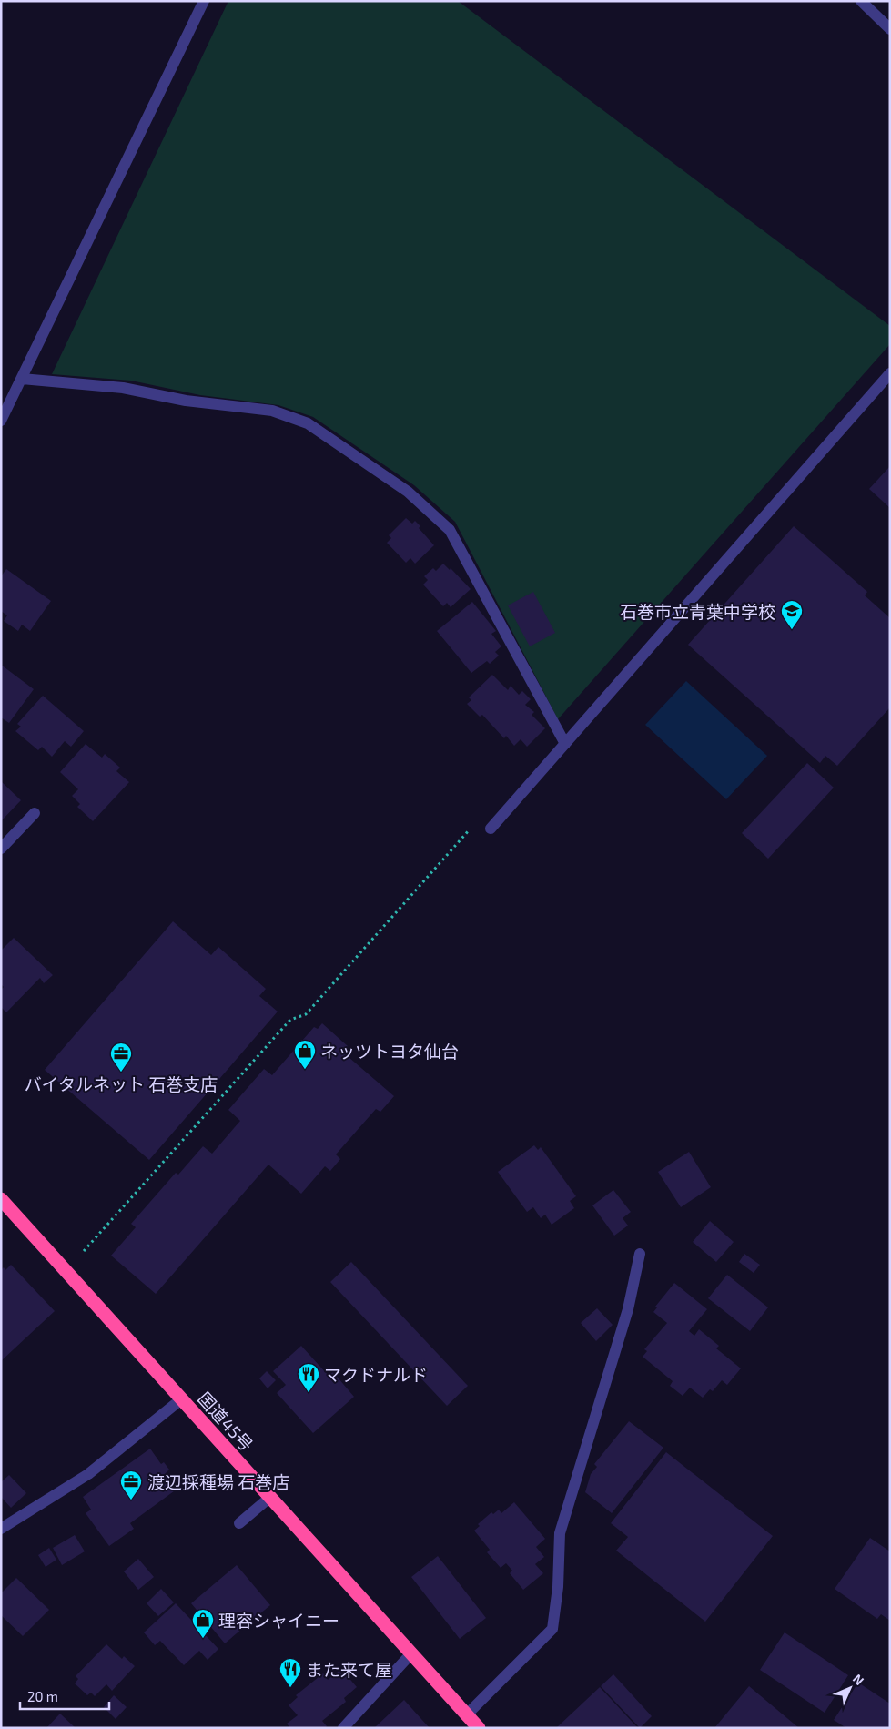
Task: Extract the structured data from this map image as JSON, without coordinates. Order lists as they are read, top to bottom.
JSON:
{
  "streets": {
    "highway": ["国道45号"]
  },
  "places": {
    "school or university": ["石巻市立青葉中学校"],
    "shop": ["ネッツトヨタ仙台", "理容シャイニー"],
    "office": ["バイタルネット 石巻支店", "渡辺採種場 石巻店"],
    "restaurant": ["マクドナルド", "また来て屋"]
  },
  "scale_bar": "20 m",
  "north": "top right"
}
